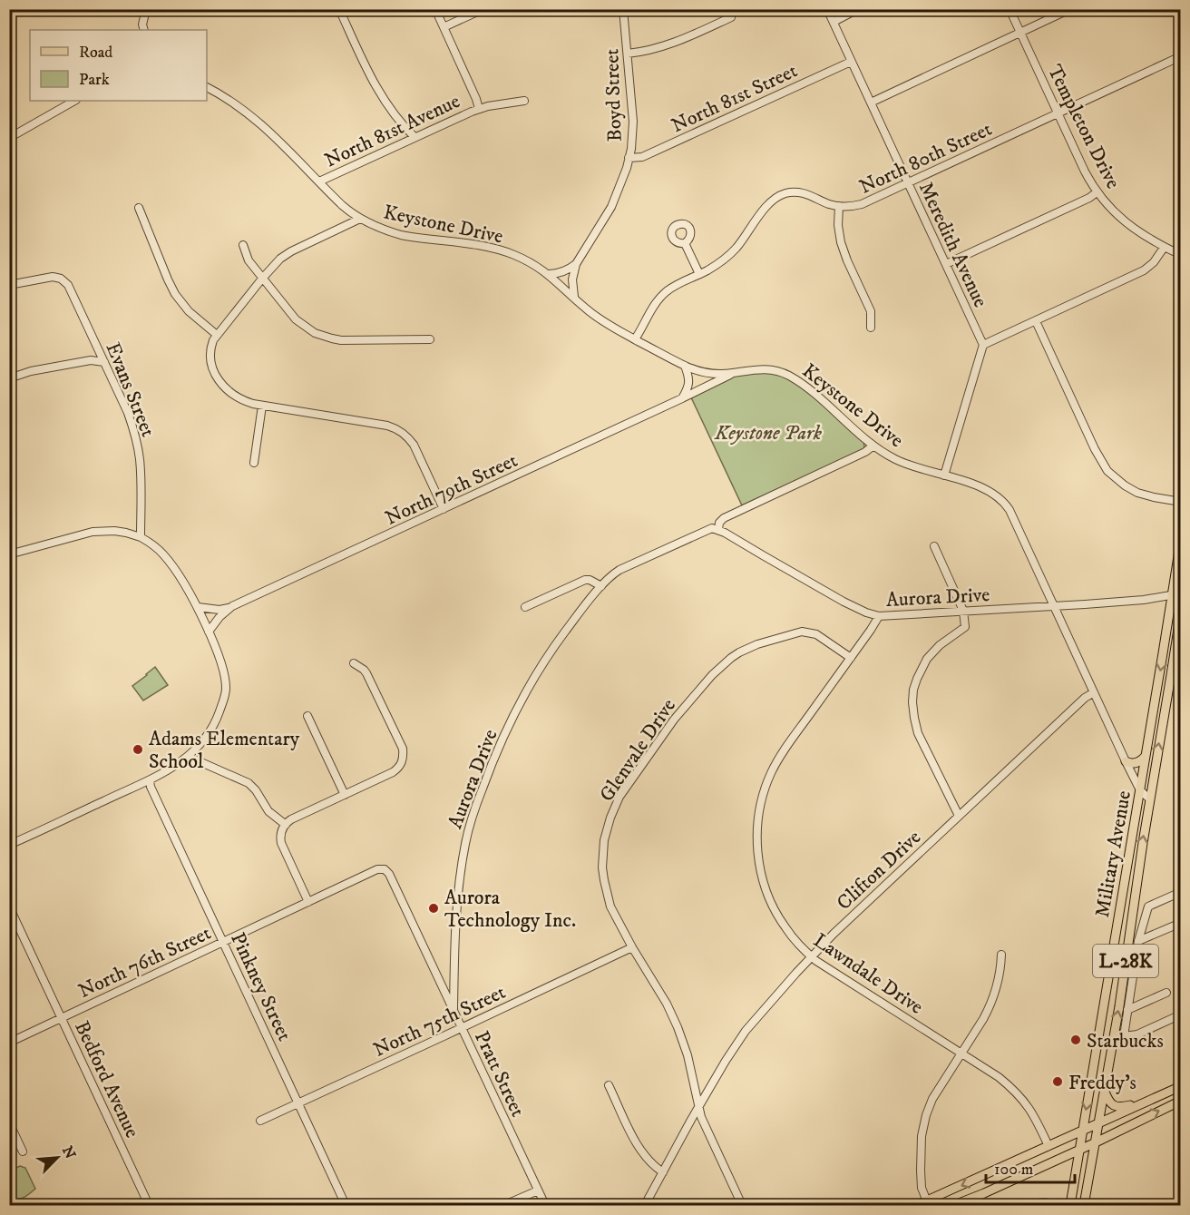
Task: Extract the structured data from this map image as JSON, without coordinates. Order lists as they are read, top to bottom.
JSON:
{
  "streets": {
    "main road": ["Military Avenue", "L-28K"],
    "street": [
      "Boyd Street",
      "North 81st Street",
      "Templeton Drive",
      "North 81st Avenue",
      "North 80th Street",
      "Keystone Drive",
      "Meredith Avenue",
      "Evans Street",
      "North 79th Street",
      "Aurora Drive",
      "Glenvale Drive",
      "Clifton Drive",
      "North 76th Street",
      "Lawndale Drive",
      "Pinkney Street",
      "North 75th Street",
      "Pratt Street",
      "Bedford Avenue"
    ]
  },
  "crossings": [
    ["Boyd Street", "North 81st Street"],
    ["Boyd Street", "Keystone Drive"],
    ["North 81st Street", "Meredith Avenue"],
    ["Templeton Drive", "North 80th Street"],
    ["North 81st Avenue", "Keystone Drive"],
    ["North 80th Street", "Keystone Drive"],
    ["North 80th Street", "Meredith Avenue"],
    ["Keystone Drive", "North 79th Street"],
    ["Keystone Drive", "Aurora Drive"],
    ["Keystone Drive", "Military Avenue"],
    ["Keystone Drive", "Clifton Drive"],
    ["Aurora Drive", "Military Avenue"],
    ["Aurora Drive", "Lawndale Drive"],
    ["Aurora Drive", "Pratt Street"],
    ["Glenvale Drive", "Clifton Drive"],
    ["Glenvale Drive", "Lawndale Drive"],
    ["Glenvale Drive", "North 75th Street"],
    ["Clifton Drive", "Lawndale Drive"],
    ["North 76th Street", "Pinkney Street"],
    ["North 76th Street", "Pratt Street"],
    ["North 76th Street", "Bedford Avenue"],
    ["Pinkney Street", "North 75th Street"],
    ["North 75th Street", "Pratt Street"]
  ],
  "parks": ["Keystone Park"],
  "places": [
    "Adams Elementary School",
    "Aurora Technology Inc.",
    "Starbucks",
    "Freddy's"
  ],
  "legend": ["Road", "Park"],
  "scale_bar": "100 m",
  "north": "top right"
}
